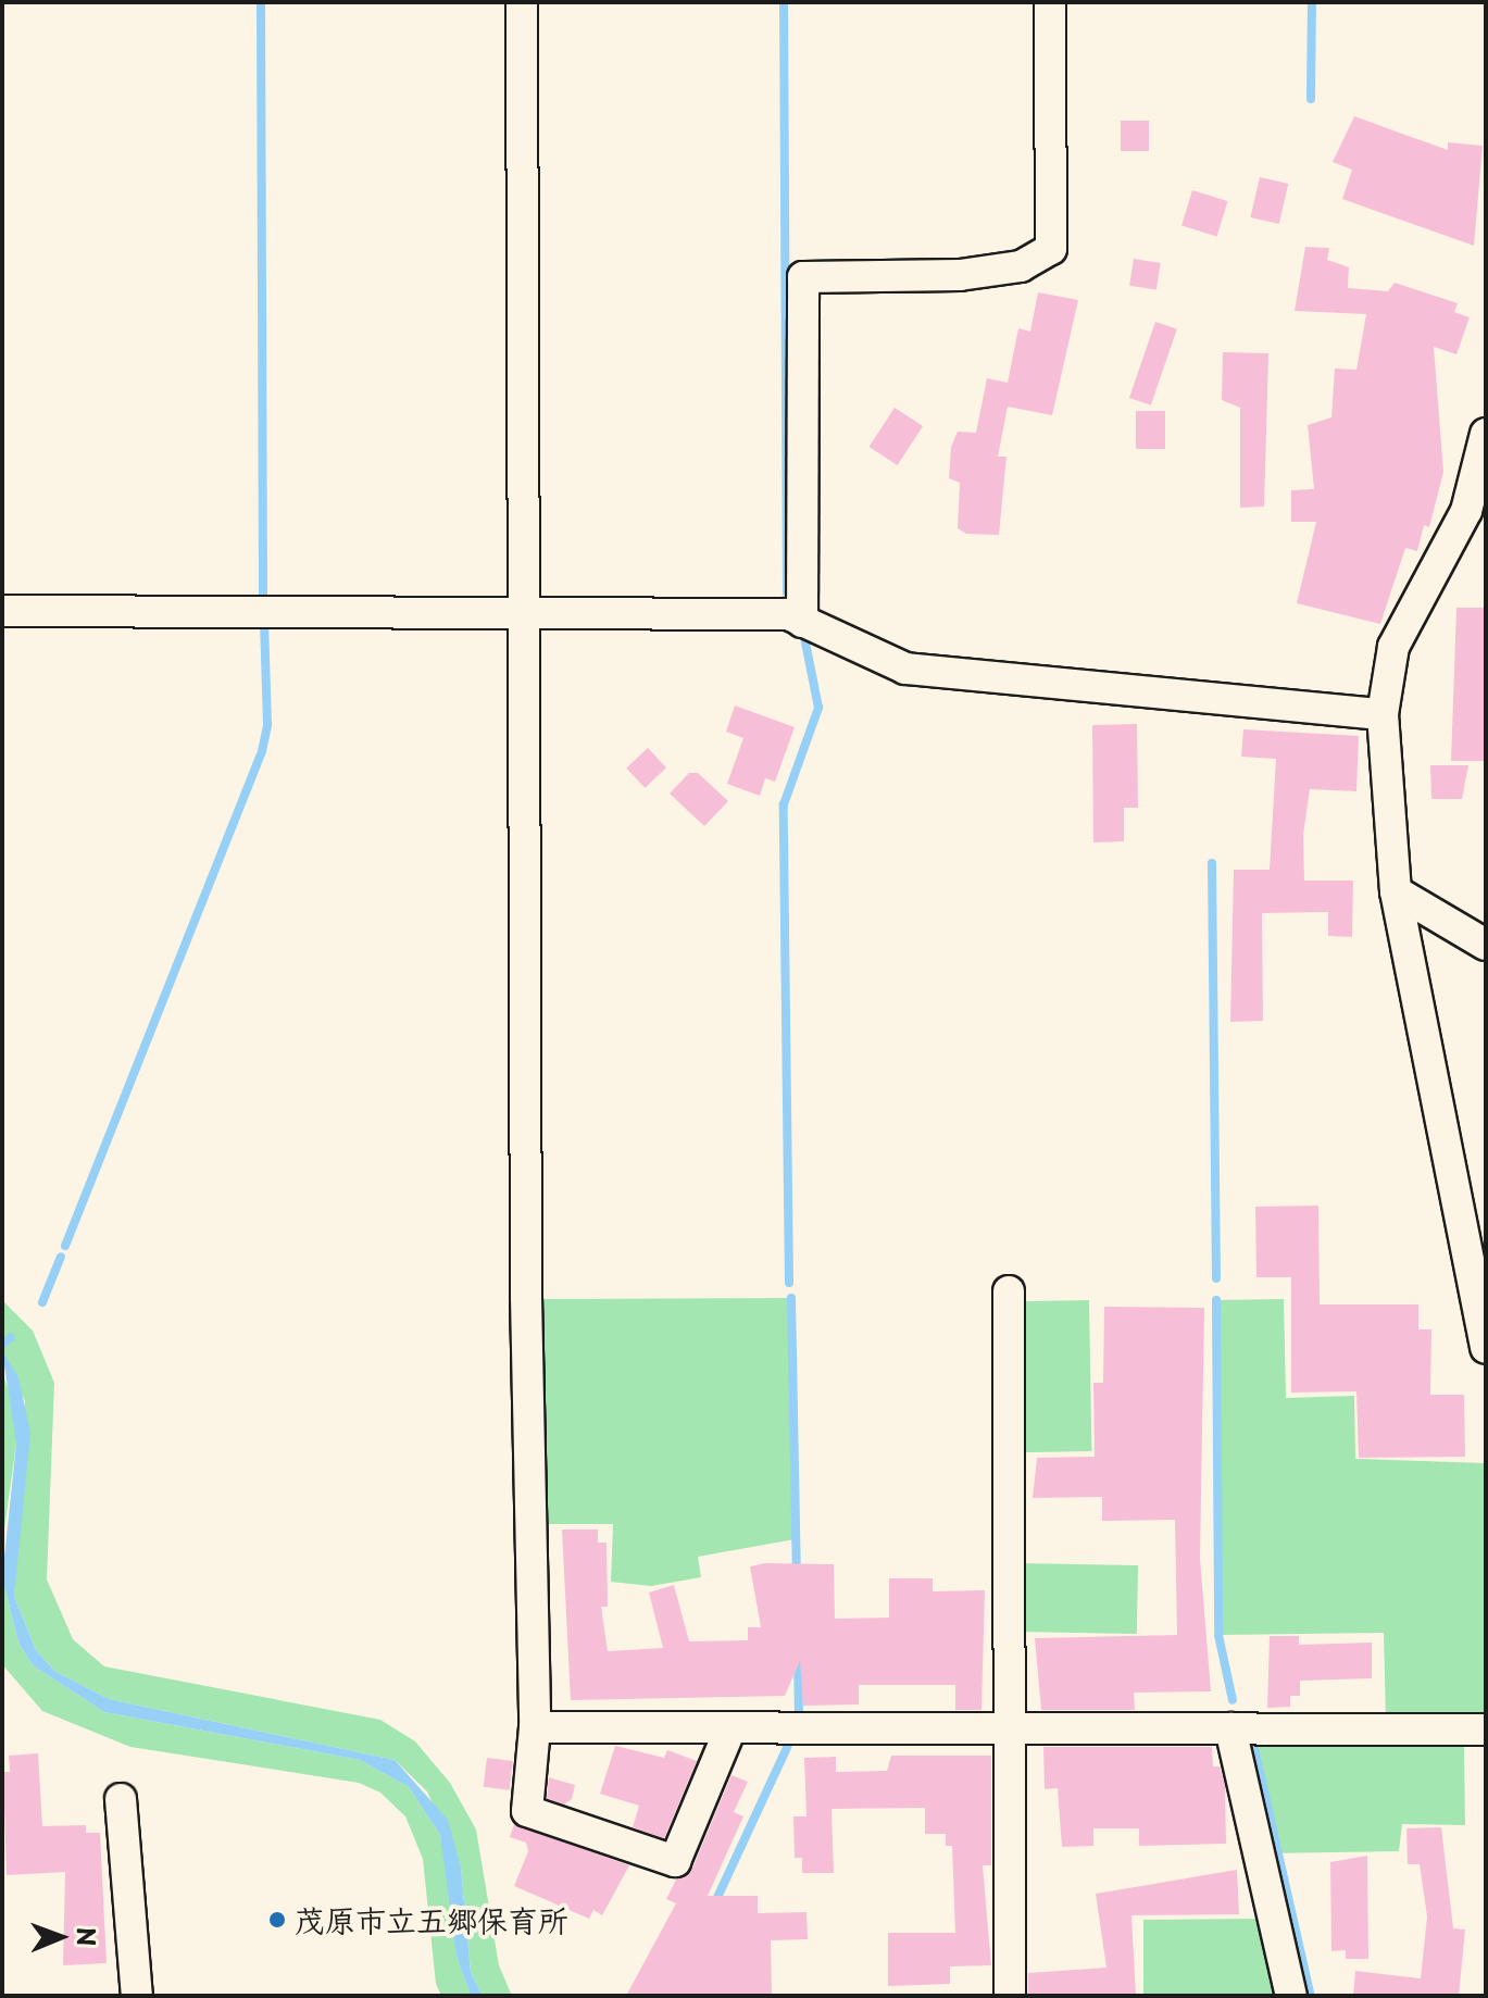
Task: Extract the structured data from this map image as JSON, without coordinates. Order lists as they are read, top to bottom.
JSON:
{
  "places": ["茂原市立五郷保育所"],
  "north": "right"
}
